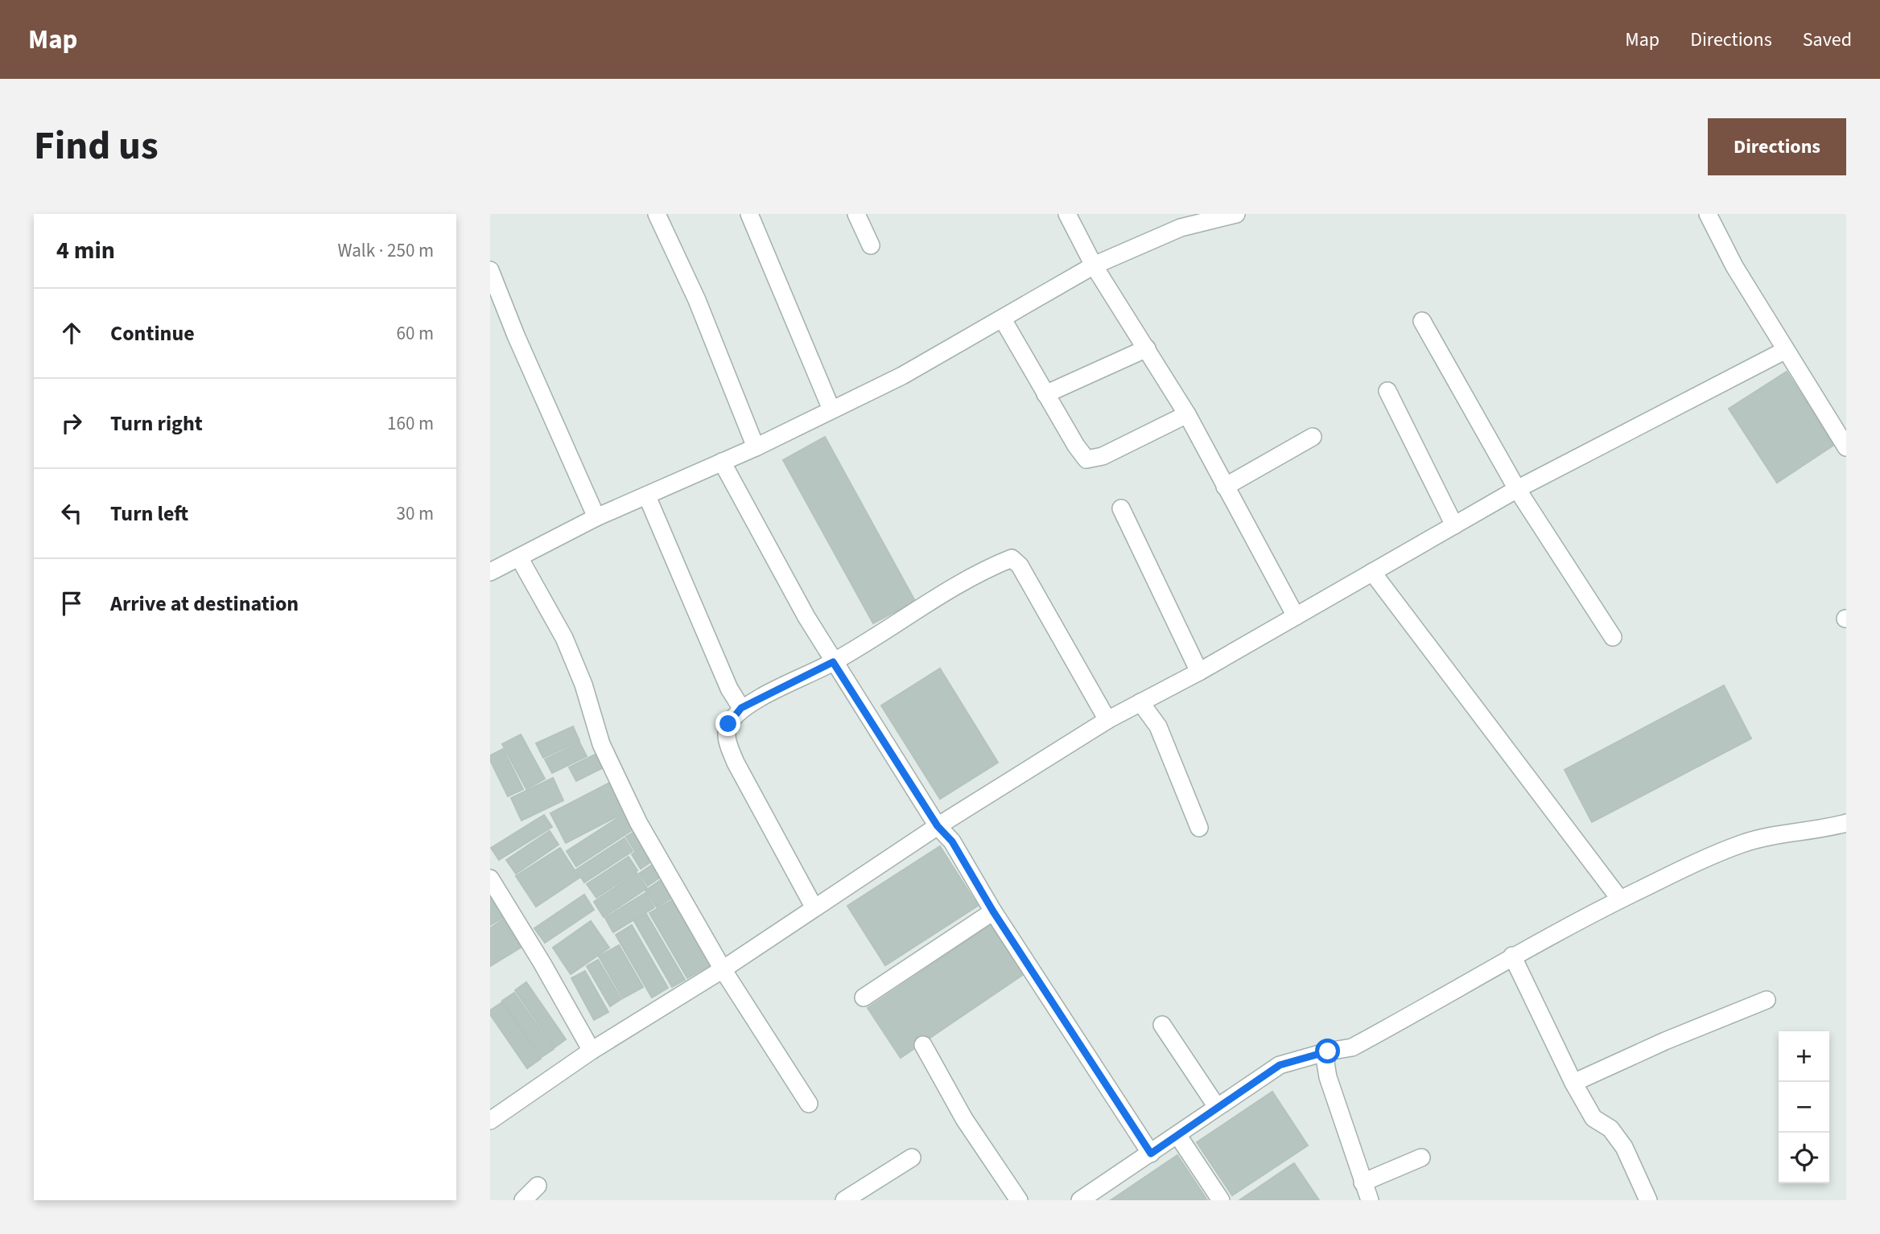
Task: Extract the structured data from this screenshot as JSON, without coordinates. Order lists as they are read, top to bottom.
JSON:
{
  "page": {
    "header": "Map",
    "nav": ["Map", "Directions", "Saved"],
    "title": "Find us",
    "buttons": "Directions",
    "heading": ["4 min", "Walk · 250 m"],
    "list": [
      ["Continue", "60 m"],
      ["Turn right", "160 m"],
      ["Turn left", "30 m"],
      "Arrive at destination"
    ],
    "map_buttons": ["+", "−"]
  }
}
